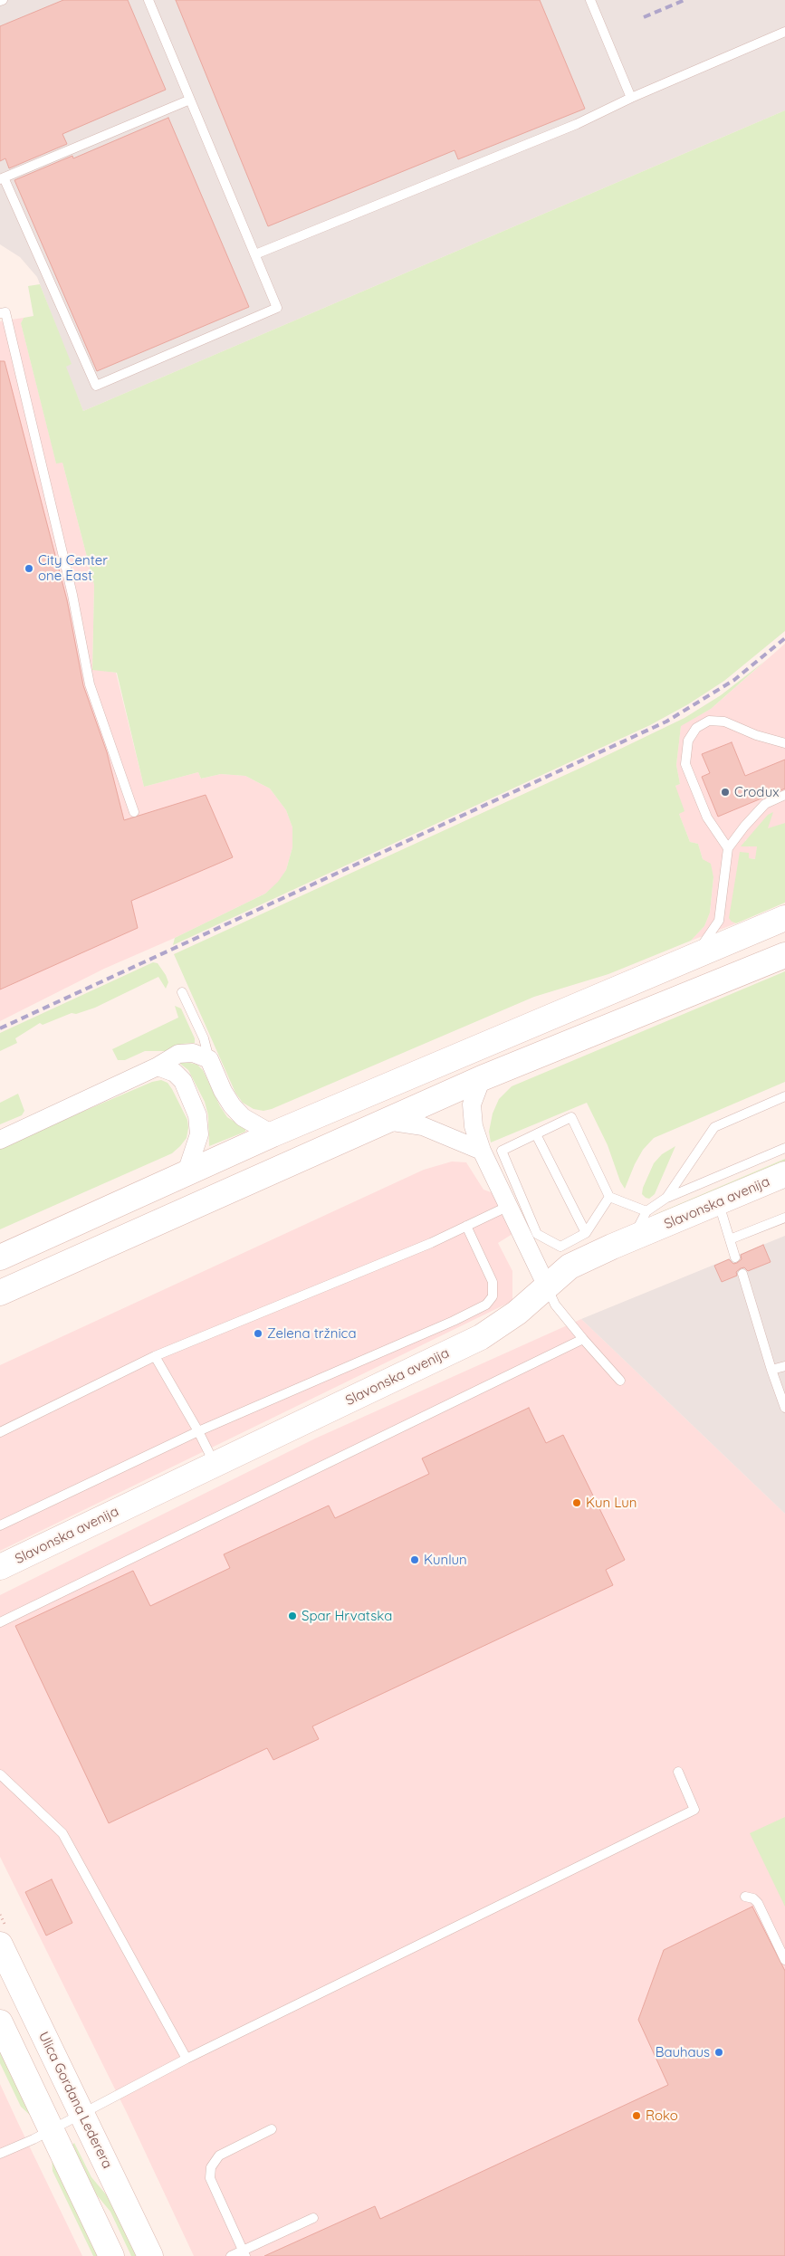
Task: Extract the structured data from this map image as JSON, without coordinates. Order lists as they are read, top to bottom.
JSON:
{
  "streets": {
    "main road": ["Slavonska avenija", "Ulica Gordana Lederera"]
  },
  "places": [
    "City Center one East",
    "Crodux",
    "Zelena tržnica",
    "Kun Lun",
    "Kunlun",
    "Spar Hrvatska",
    "Bauhaus",
    "Roko"
  ]
}
